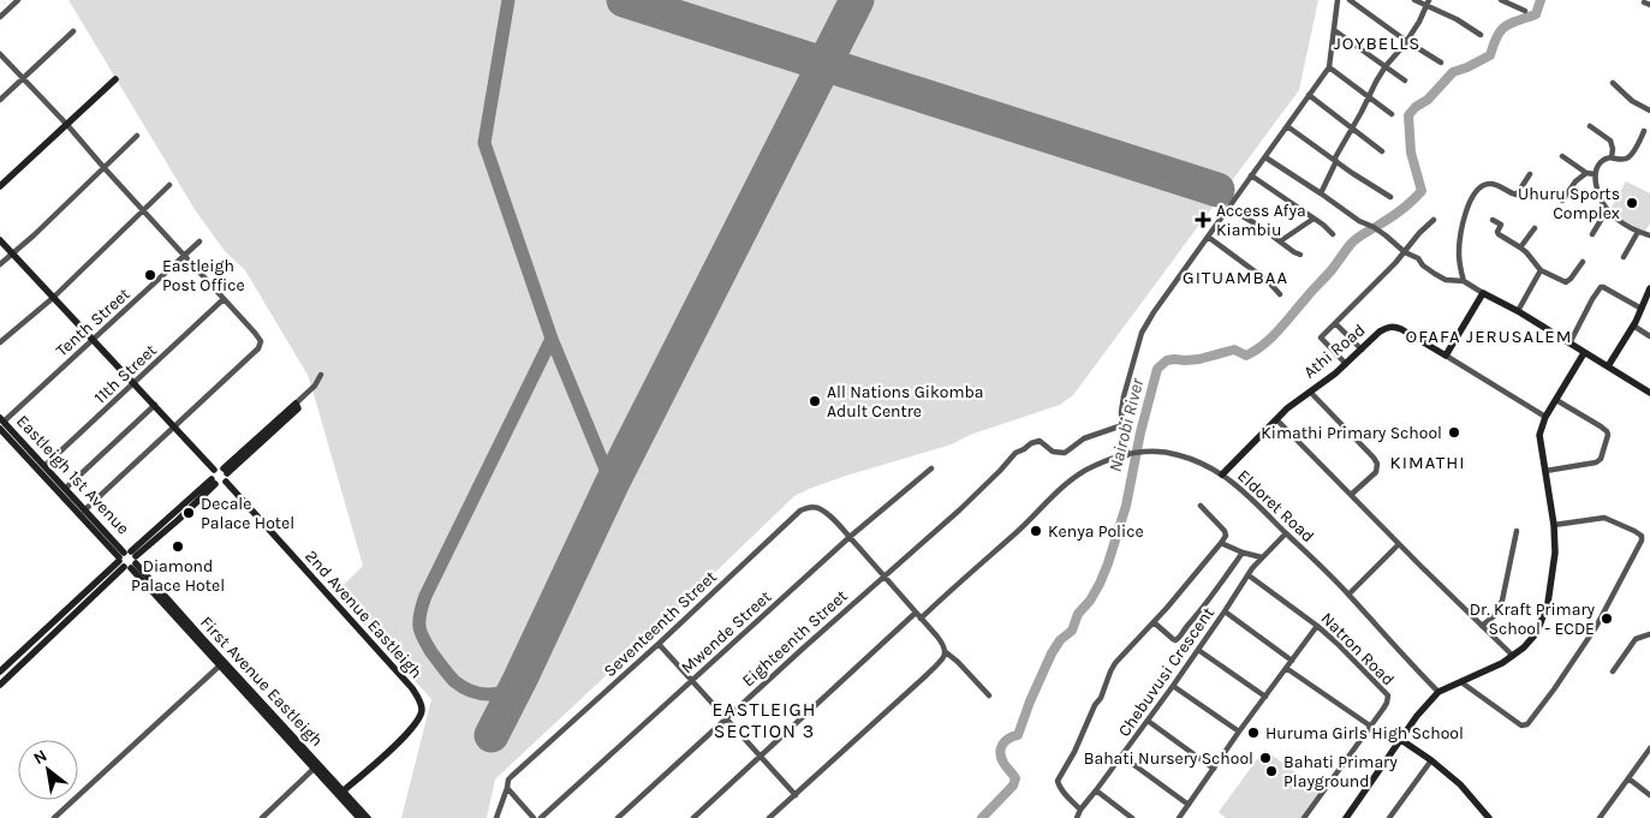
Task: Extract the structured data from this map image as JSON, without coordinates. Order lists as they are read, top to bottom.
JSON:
{
  "streets": {
    "street": [
      "Tenth Street",
      "Athi Road",
      "11th Street",
      "Eastleigh 1st Avenue",
      "Eldoret Road",
      "2nd Avenue Eastleigh",
      "Seventeenth Street",
      "Mwende Street",
      "Eighteenth Street",
      "Natron Road",
      "Chebuvusi Crescent",
      "First Avenue Eastleigh"
    ]
  },
  "crossings": [
    ["Tenth Street", "Eastleigh 1st Avenue"],
    ["Athi Road", "Eldoret Road"],
    ["11th Street", "Eastleigh 1st Avenue"],
    ["Eastleigh 1st Avenue", "First Avenue Eastleigh"],
    ["Eldoret Road", "Chebuvusi Crescent"],
    ["2nd Avenue Eastleigh", "First Avenue Eastleigh"],
    ["Seventeenth Street", "Mwende Street"],
    ["Natron Road", "Chebuvusi Crescent"]
  ],
  "districts": [
    "JOYBELLS",
    "GITUAMBAA",
    "OFAFA JERUSALEM",
    "KIMATHI",
    "EASTLEIGH SECTION 3"
  ],
  "water": ["Nairobi River"],
  "places": {
    "other": [
      "Uhuru Sports Complex",
      "Eastleigh Post Office",
      "All Nations Gikomba Adult Centre",
      "Kimathi Primary School",
      "Decale Palace Hotel",
      "Kenya Police",
      "Diamond Palace Hotel",
      "Dr. Kraft Primary School - ECDE",
      "Huruma Girls High School",
      "Bahati Nursery School",
      "Bahati Primary Playground"
    ],
    "health": ["Access Afya Kiambiu"]
  },
  "north": "top left"
}
